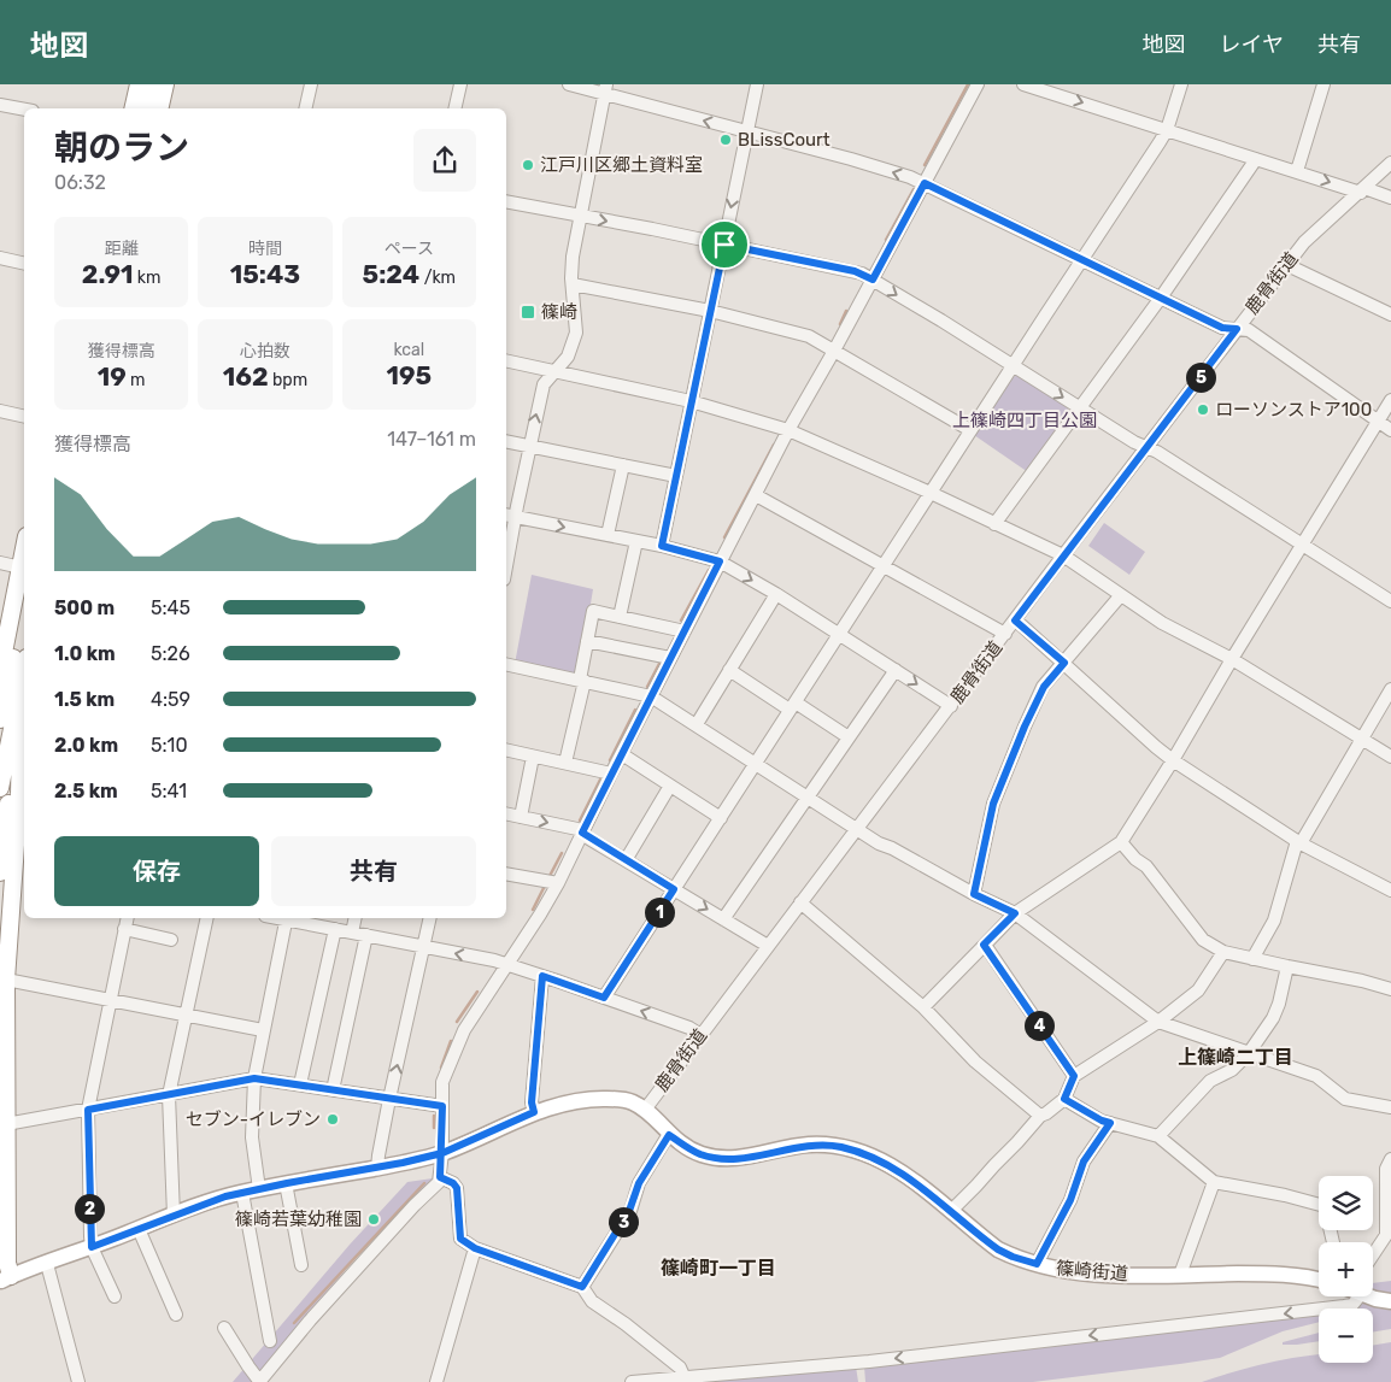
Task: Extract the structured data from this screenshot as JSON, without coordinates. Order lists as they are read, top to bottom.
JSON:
{
  "streets": {
    "main road": ["篠崎街道"],
    "street": ["鹿骨街道"]
  },
  "crossings": [
    ["鹿骨街道", "篠崎街道"]
  ],
  "districts": ["上篠崎二丁目", "篠崎町一丁目"],
  "parks": ["上篠崎四丁目公園"],
  "places": {
    "other": [
      "BLissCourt",
      "江戸川区郷土資料室",
      "ローソンストア100",
      "セブン-イレブン",
      "篠崎若葉幼稚園"
    ],
    "transit": ["篠崎"]
  },
  "page": {
    "header": "地図",
    "nav": ["地図", "レイヤ", "共有"],
    "heading": ["朝のラン", "06:32"],
    "stats": [
      ["距離", "2.91 km"],
      ["時間", "15:43"],
      ["ペース", "5:24 /km"],
      ["獲得標高", "19 m"],
      ["心拍数", "162 bpm"],
      ["kcal", "195"]
    ],
    "pins": [
      "5",
      "1",
      "4",
      "2",
      "3"
    ],
    "chart": ["獲得標高", "147–161 m"],
    "list": [
      {
        "name": "500 m",
        "note": "5:45"
      },
      {
        "name": "1.0 km",
        "note": "5:26"
      },
      {
        "name": "1.5 km",
        "note": "4:59"
      },
      {
        "name": "2.0 km",
        "note": "5:10"
      },
      {
        "name": "2.5 km",
        "note": "5:41"
      }
    ],
    "buttons": ["保存", "共有"],
    "map_buttons": ["+", "−"]
  }
}
